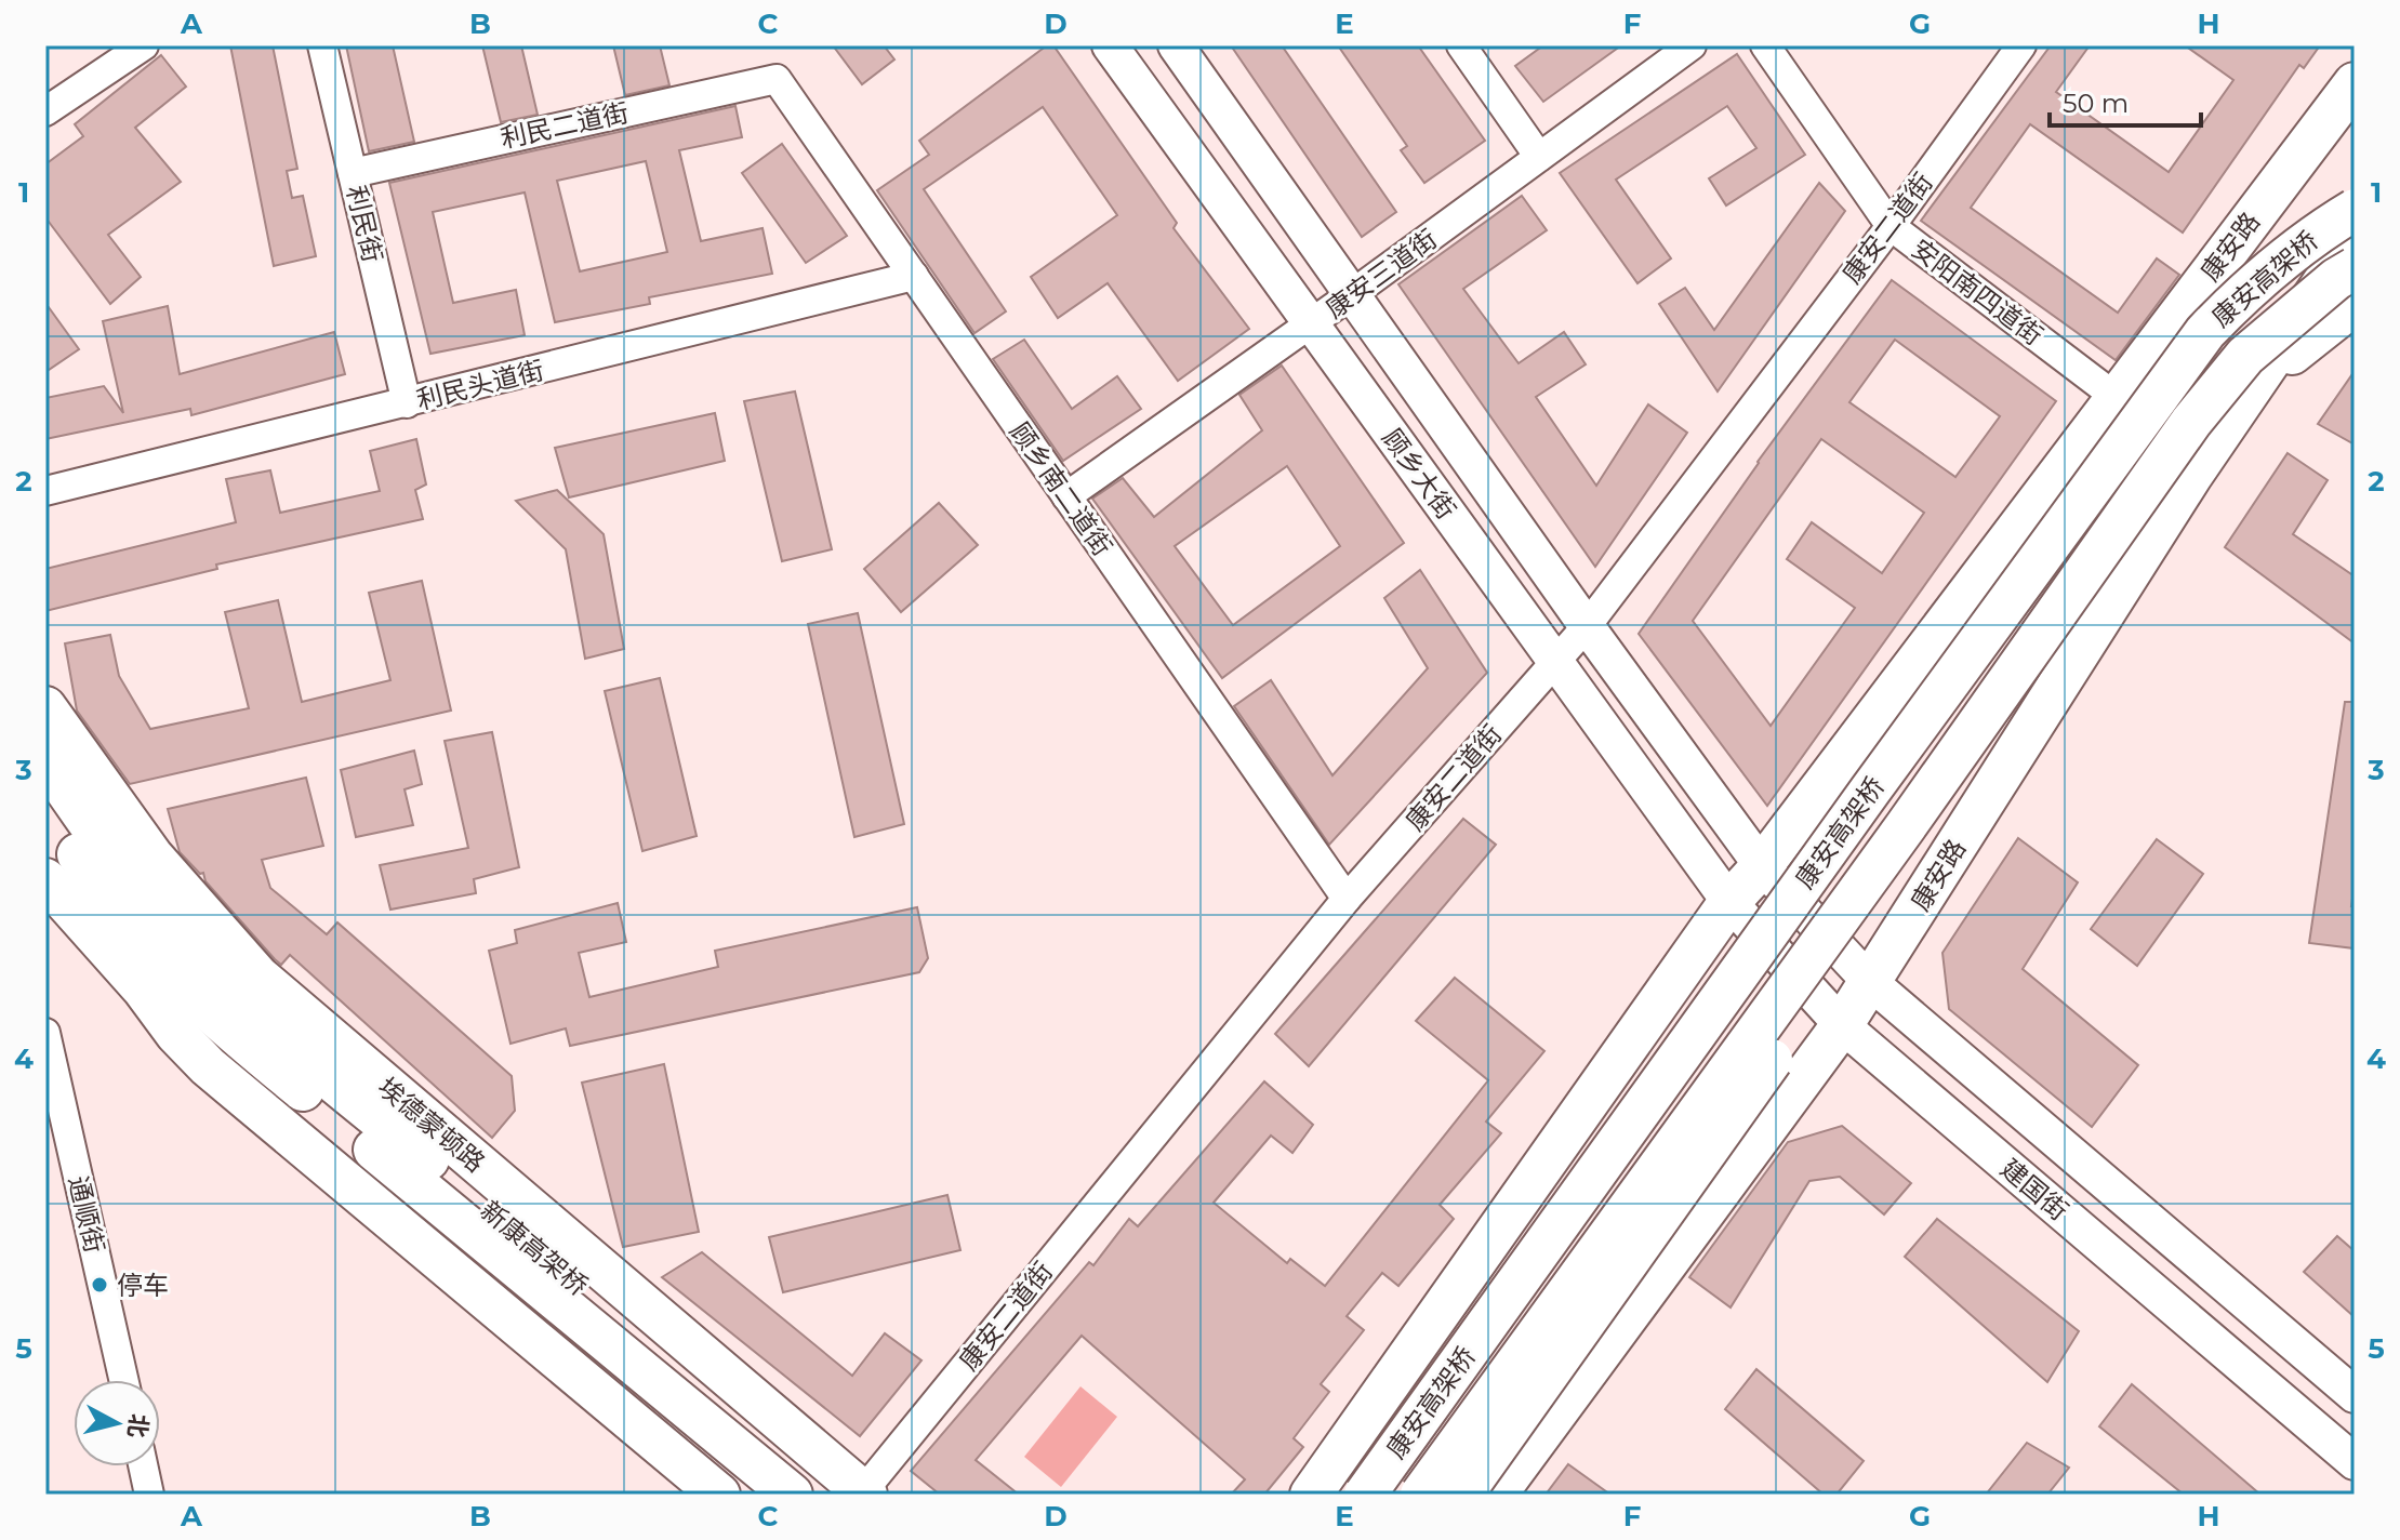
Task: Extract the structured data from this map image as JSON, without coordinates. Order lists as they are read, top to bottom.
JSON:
{
  "streets": {
    "highway": [
      "康安路",
      "康安高架桥",
      "埃德蒙顿路",
      "新康高架桥"
    ],
    "main road": ["顾乡大街", "建国街"],
    "street": [
      "利民二道街",
      "利民街",
      "康安二道街",
      "康安三道街",
      "安阳南四道街",
      "利民头道街",
      "顾乡南二道街",
      "通顺街"
    ]
  },
  "crossings": [
    ["利民二道街", "利民街"],
    ["利民二道街", "顾乡南二道街"],
    ["利民街", "利民头道街"],
    ["康安二道街", "安阳南四道街"],
    ["康安二道街", "顾乡大街"],
    ["康安二道街", "顾乡南二道街"],
    ["康安二道街", "埃德蒙顿路"],
    ["康安二道街", "新康高架桥"],
    ["康安路", "安阳南四道街"],
    ["康安路", "顾乡大街"],
    ["康安路", "建国街"],
    ["康安三道街", "顾乡大街"],
    ["康安三道街", "顾乡南二道街"],
    ["利民头道街", "顾乡南二道街"],
    ["顾乡大街", "建国街"],
    ["埃德蒙顿路", "新康高架桥"]
  ],
  "places": ["停车"],
  "scale_bar": "50 m",
  "north": "right",
  "grid": {
    "columns": [
      "A",
      "B",
      "C",
      "D",
      "E",
      "F",
      "G",
      "H"
    ],
    "rows": [
      "1",
      "2",
      "3",
      "4",
      "5"
    ]
  }
}
